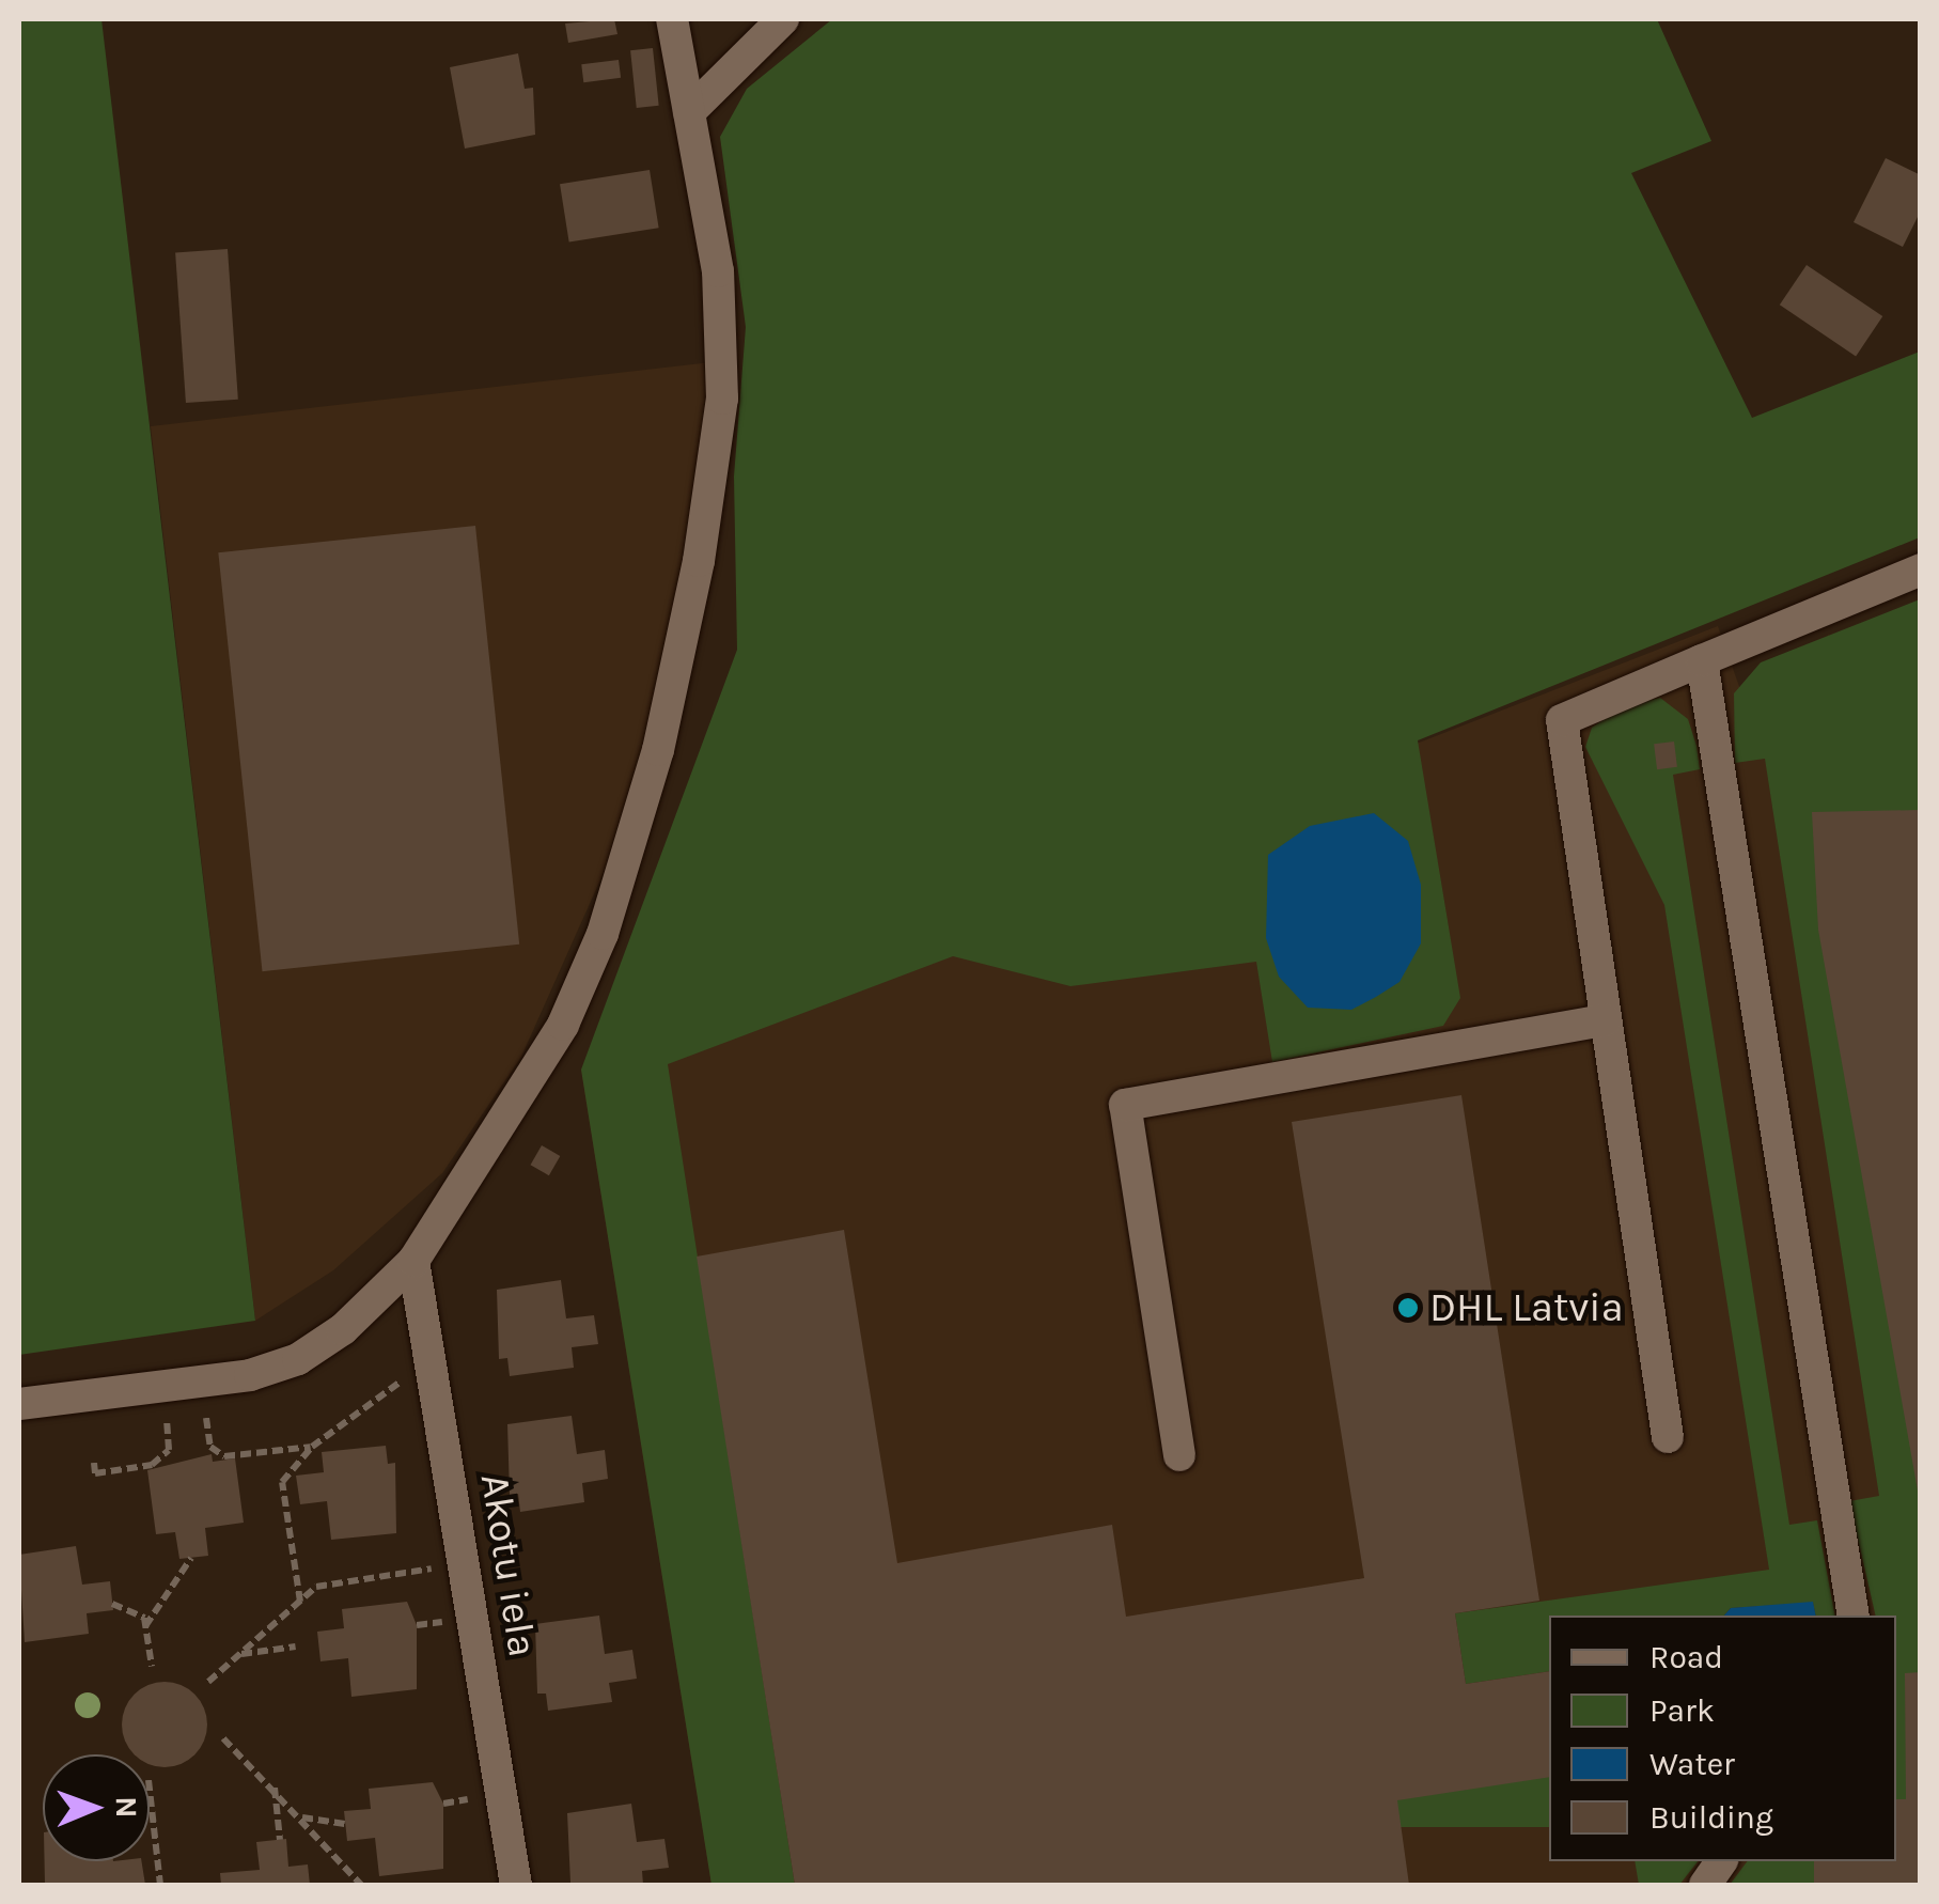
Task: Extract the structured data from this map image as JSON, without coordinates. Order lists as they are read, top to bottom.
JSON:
{
  "streets": {
    "street": ["Akotu iela"]
  },
  "places": ["DHL Latvia"],
  "legend": [
    "Road",
    "Park",
    "Water",
    "Building"
  ],
  "north": "right"
}
